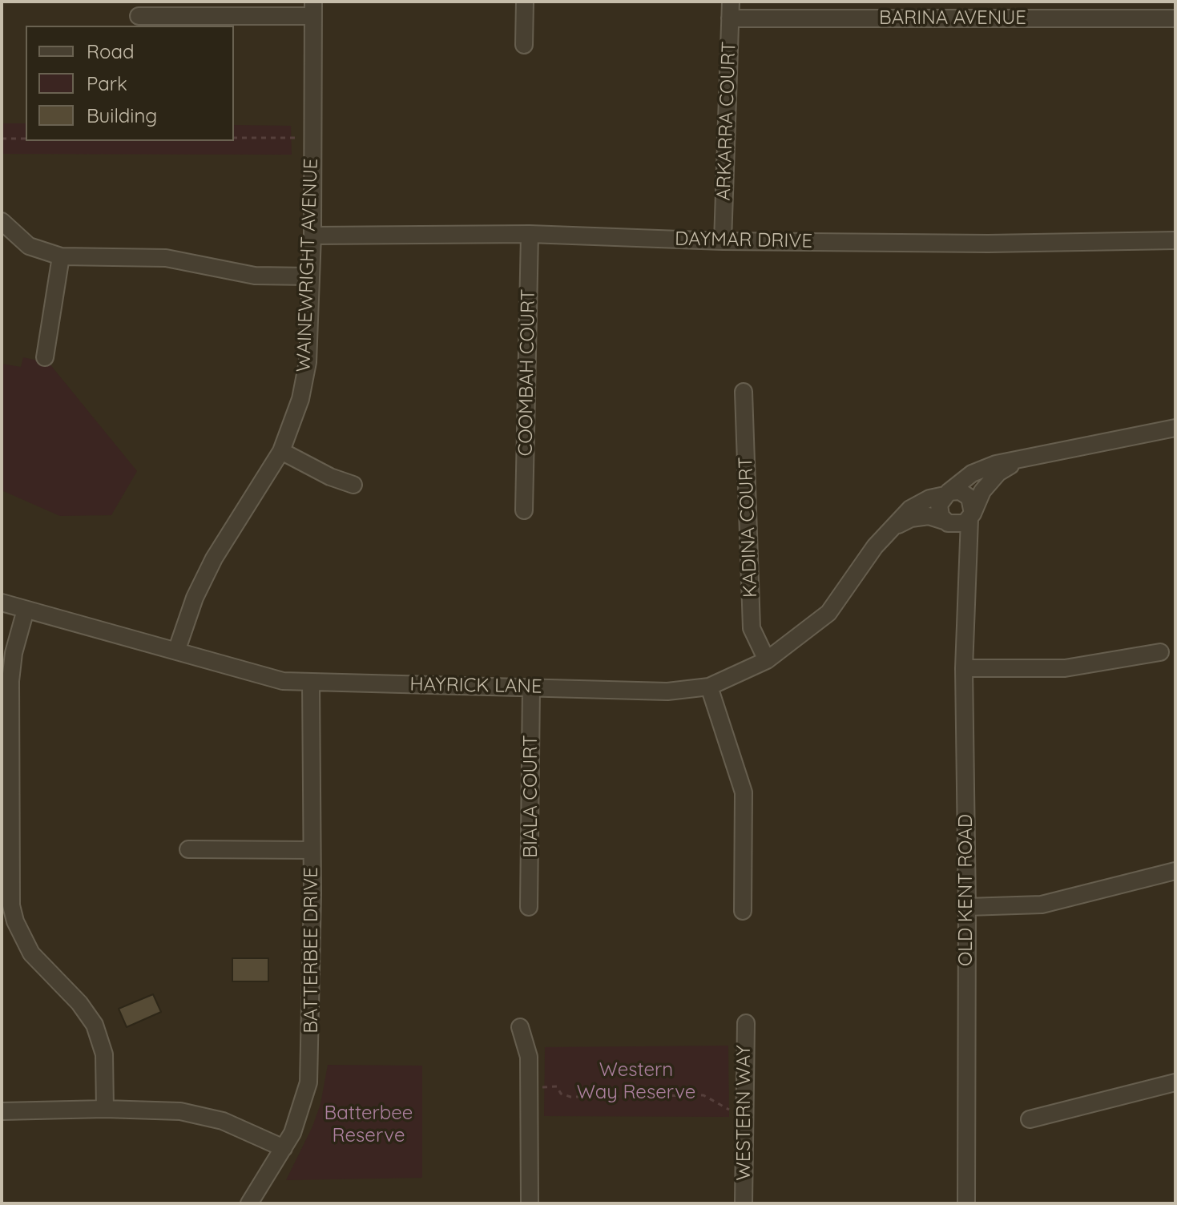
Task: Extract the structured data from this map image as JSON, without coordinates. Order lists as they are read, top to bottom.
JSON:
{
  "streets": {
    "street": [
      "BARINA AVENUE",
      "ARKARRA COURT",
      "DAYMAR DRIVE",
      "WAINEWRIGHT AVENUE",
      "COOMBAH COURT",
      "KADINA COURT",
      "HAYRICK LANE",
      "BIALA COURT",
      "OLD KENT ROAD",
      "BATTERBEE DRIVE",
      "WESTERN WAY"
    ]
  },
  "crossings": [
    ["BARINA AVENUE", "ARKARRA COURT"],
    ["ARKARRA COURT", "DAYMAR DRIVE"],
    ["DAYMAR DRIVE", "WAINEWRIGHT AVENUE"],
    ["DAYMAR DRIVE", "COOMBAH COURT"],
    ["WAINEWRIGHT AVENUE", "HAYRICK LANE"],
    ["KADINA COURT", "HAYRICK LANE"],
    ["HAYRICK LANE", "BIALA COURT"],
    ["HAYRICK LANE", "OLD KENT ROAD"],
    ["HAYRICK LANE", "BATTERBEE DRIVE"]
  ],
  "parks": ["Western Way Reserve", "Batterbee Reserve"],
  "legend": ["Road", "Park", "Building"]
}
